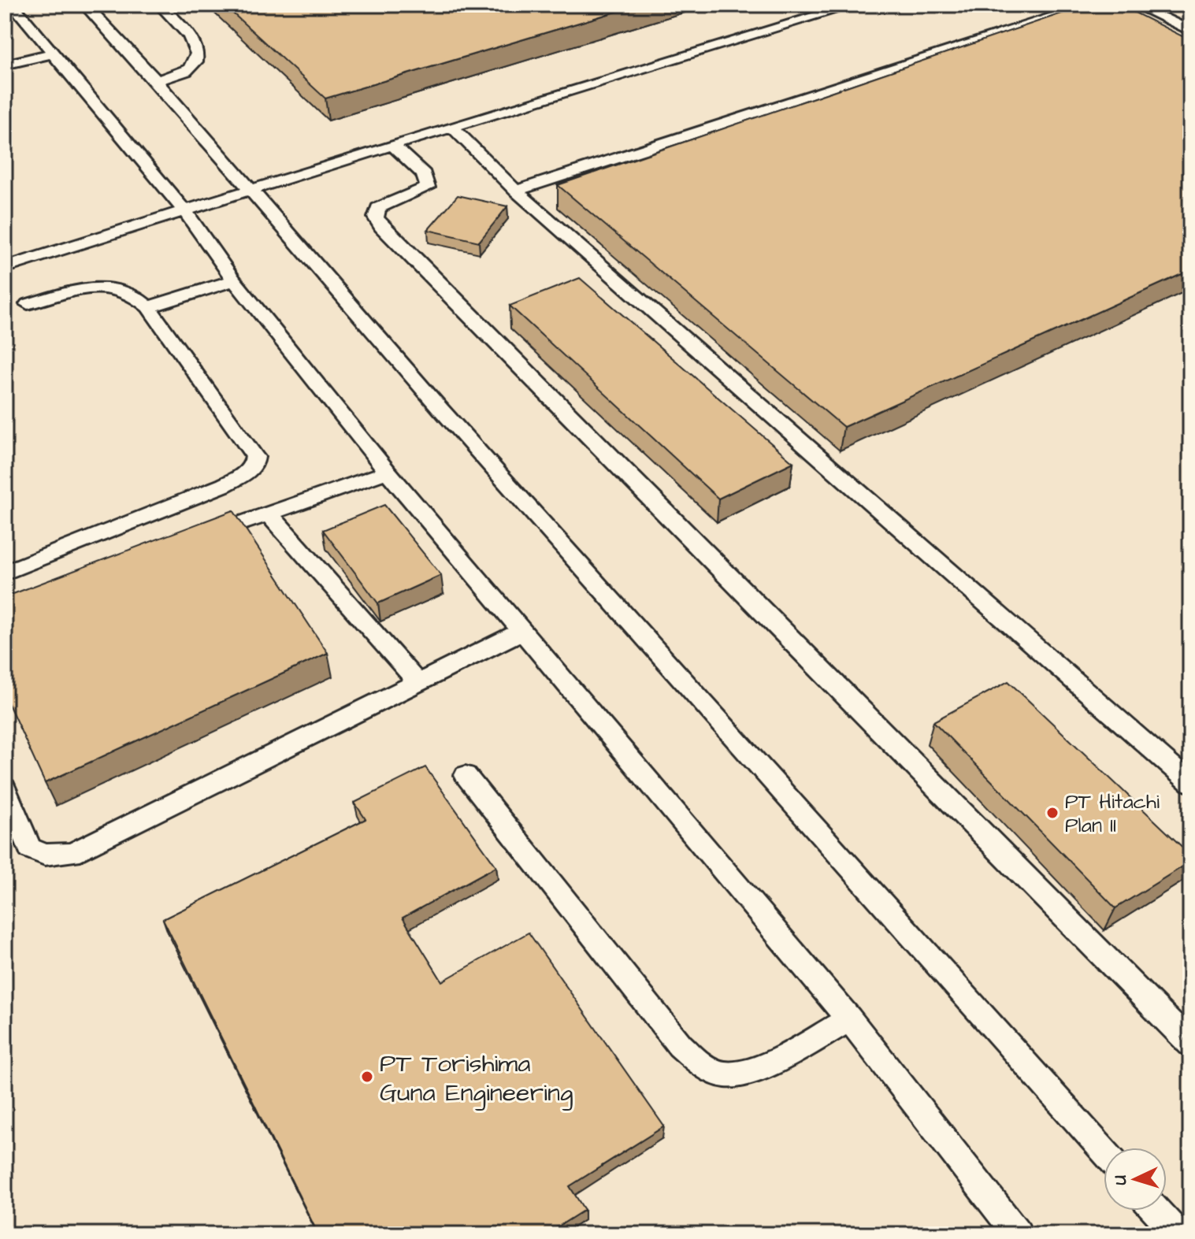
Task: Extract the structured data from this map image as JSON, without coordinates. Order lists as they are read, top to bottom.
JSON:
{
  "places": ["PT Hitachi Plan II", "PT Torishima Guna Engineering"],
  "north": "left"
}
